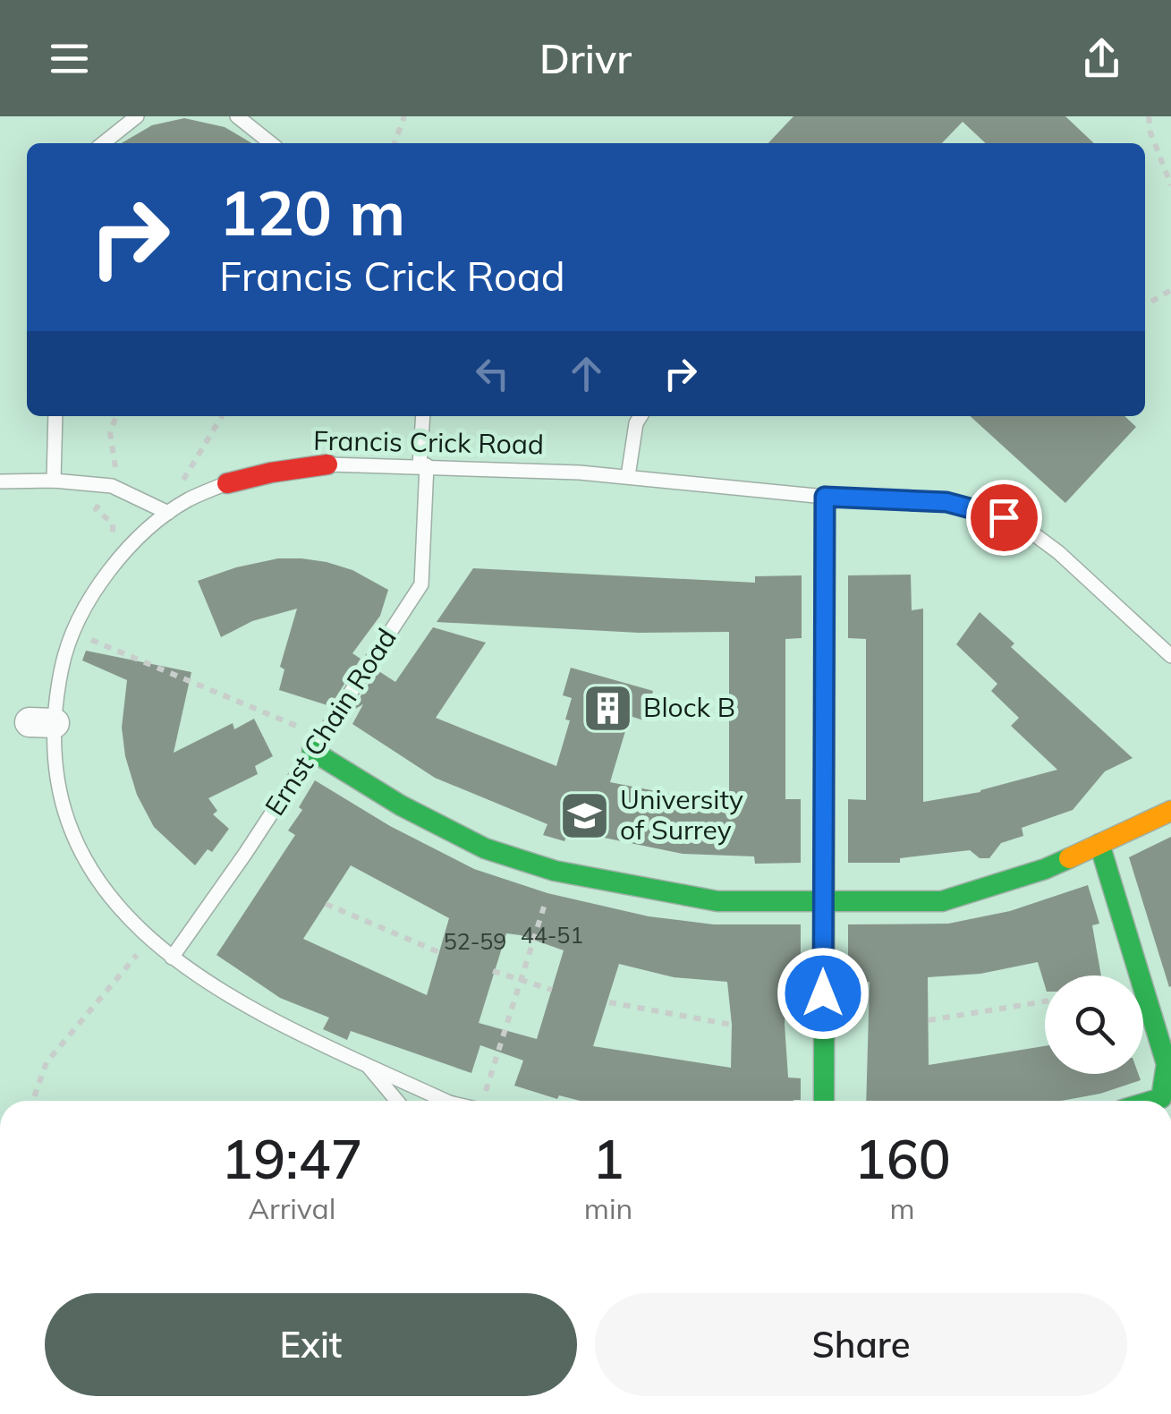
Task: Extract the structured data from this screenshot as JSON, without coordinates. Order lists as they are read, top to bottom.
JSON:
{
  "streets": {
    "street": ["Francis Crick Road"],
    "lane": ["Ernst Chain Road"]
  },
  "crossings": [
    ["Francis Crick Road", "Ernst Chain Road"]
  ],
  "places": {
    "building": ["Block B"],
    "school or university": ["University of Surrey"]
  },
  "house_numbers": ["44-51", "52-59"],
  "page": {
    "header": "Drivr",
    "turn": ["120 m", "Francis Crick Road"],
    "eta": [
      "19:47",
      "Arrival",
      "1",
      "min",
      "160",
      "m"
    ],
    "buttons": ["Exit", "Share"]
  }
}
